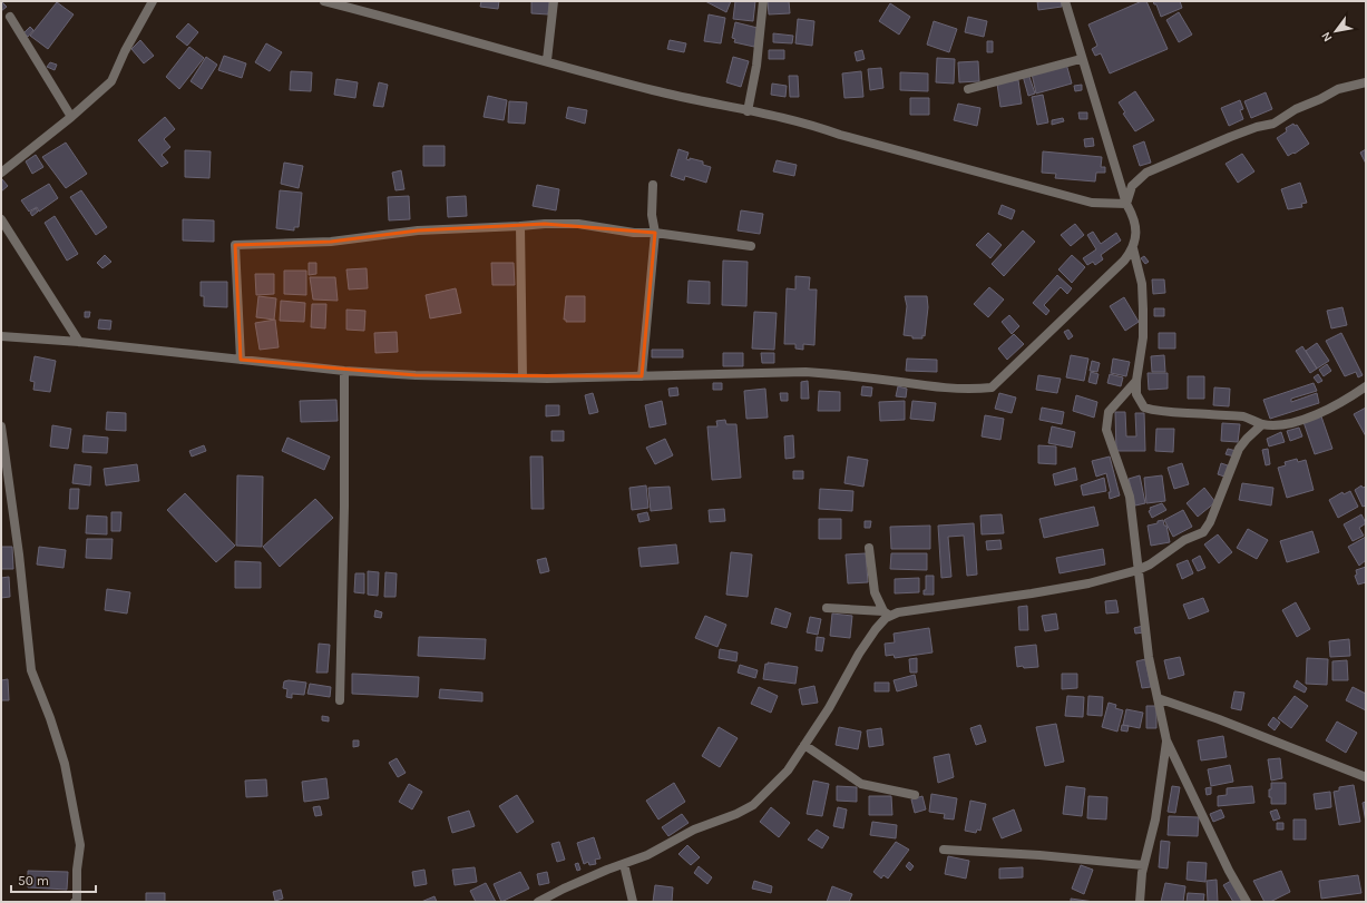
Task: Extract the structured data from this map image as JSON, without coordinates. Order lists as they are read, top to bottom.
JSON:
{
  "scale_bar": "50 m",
  "north": "bottom left"
}
